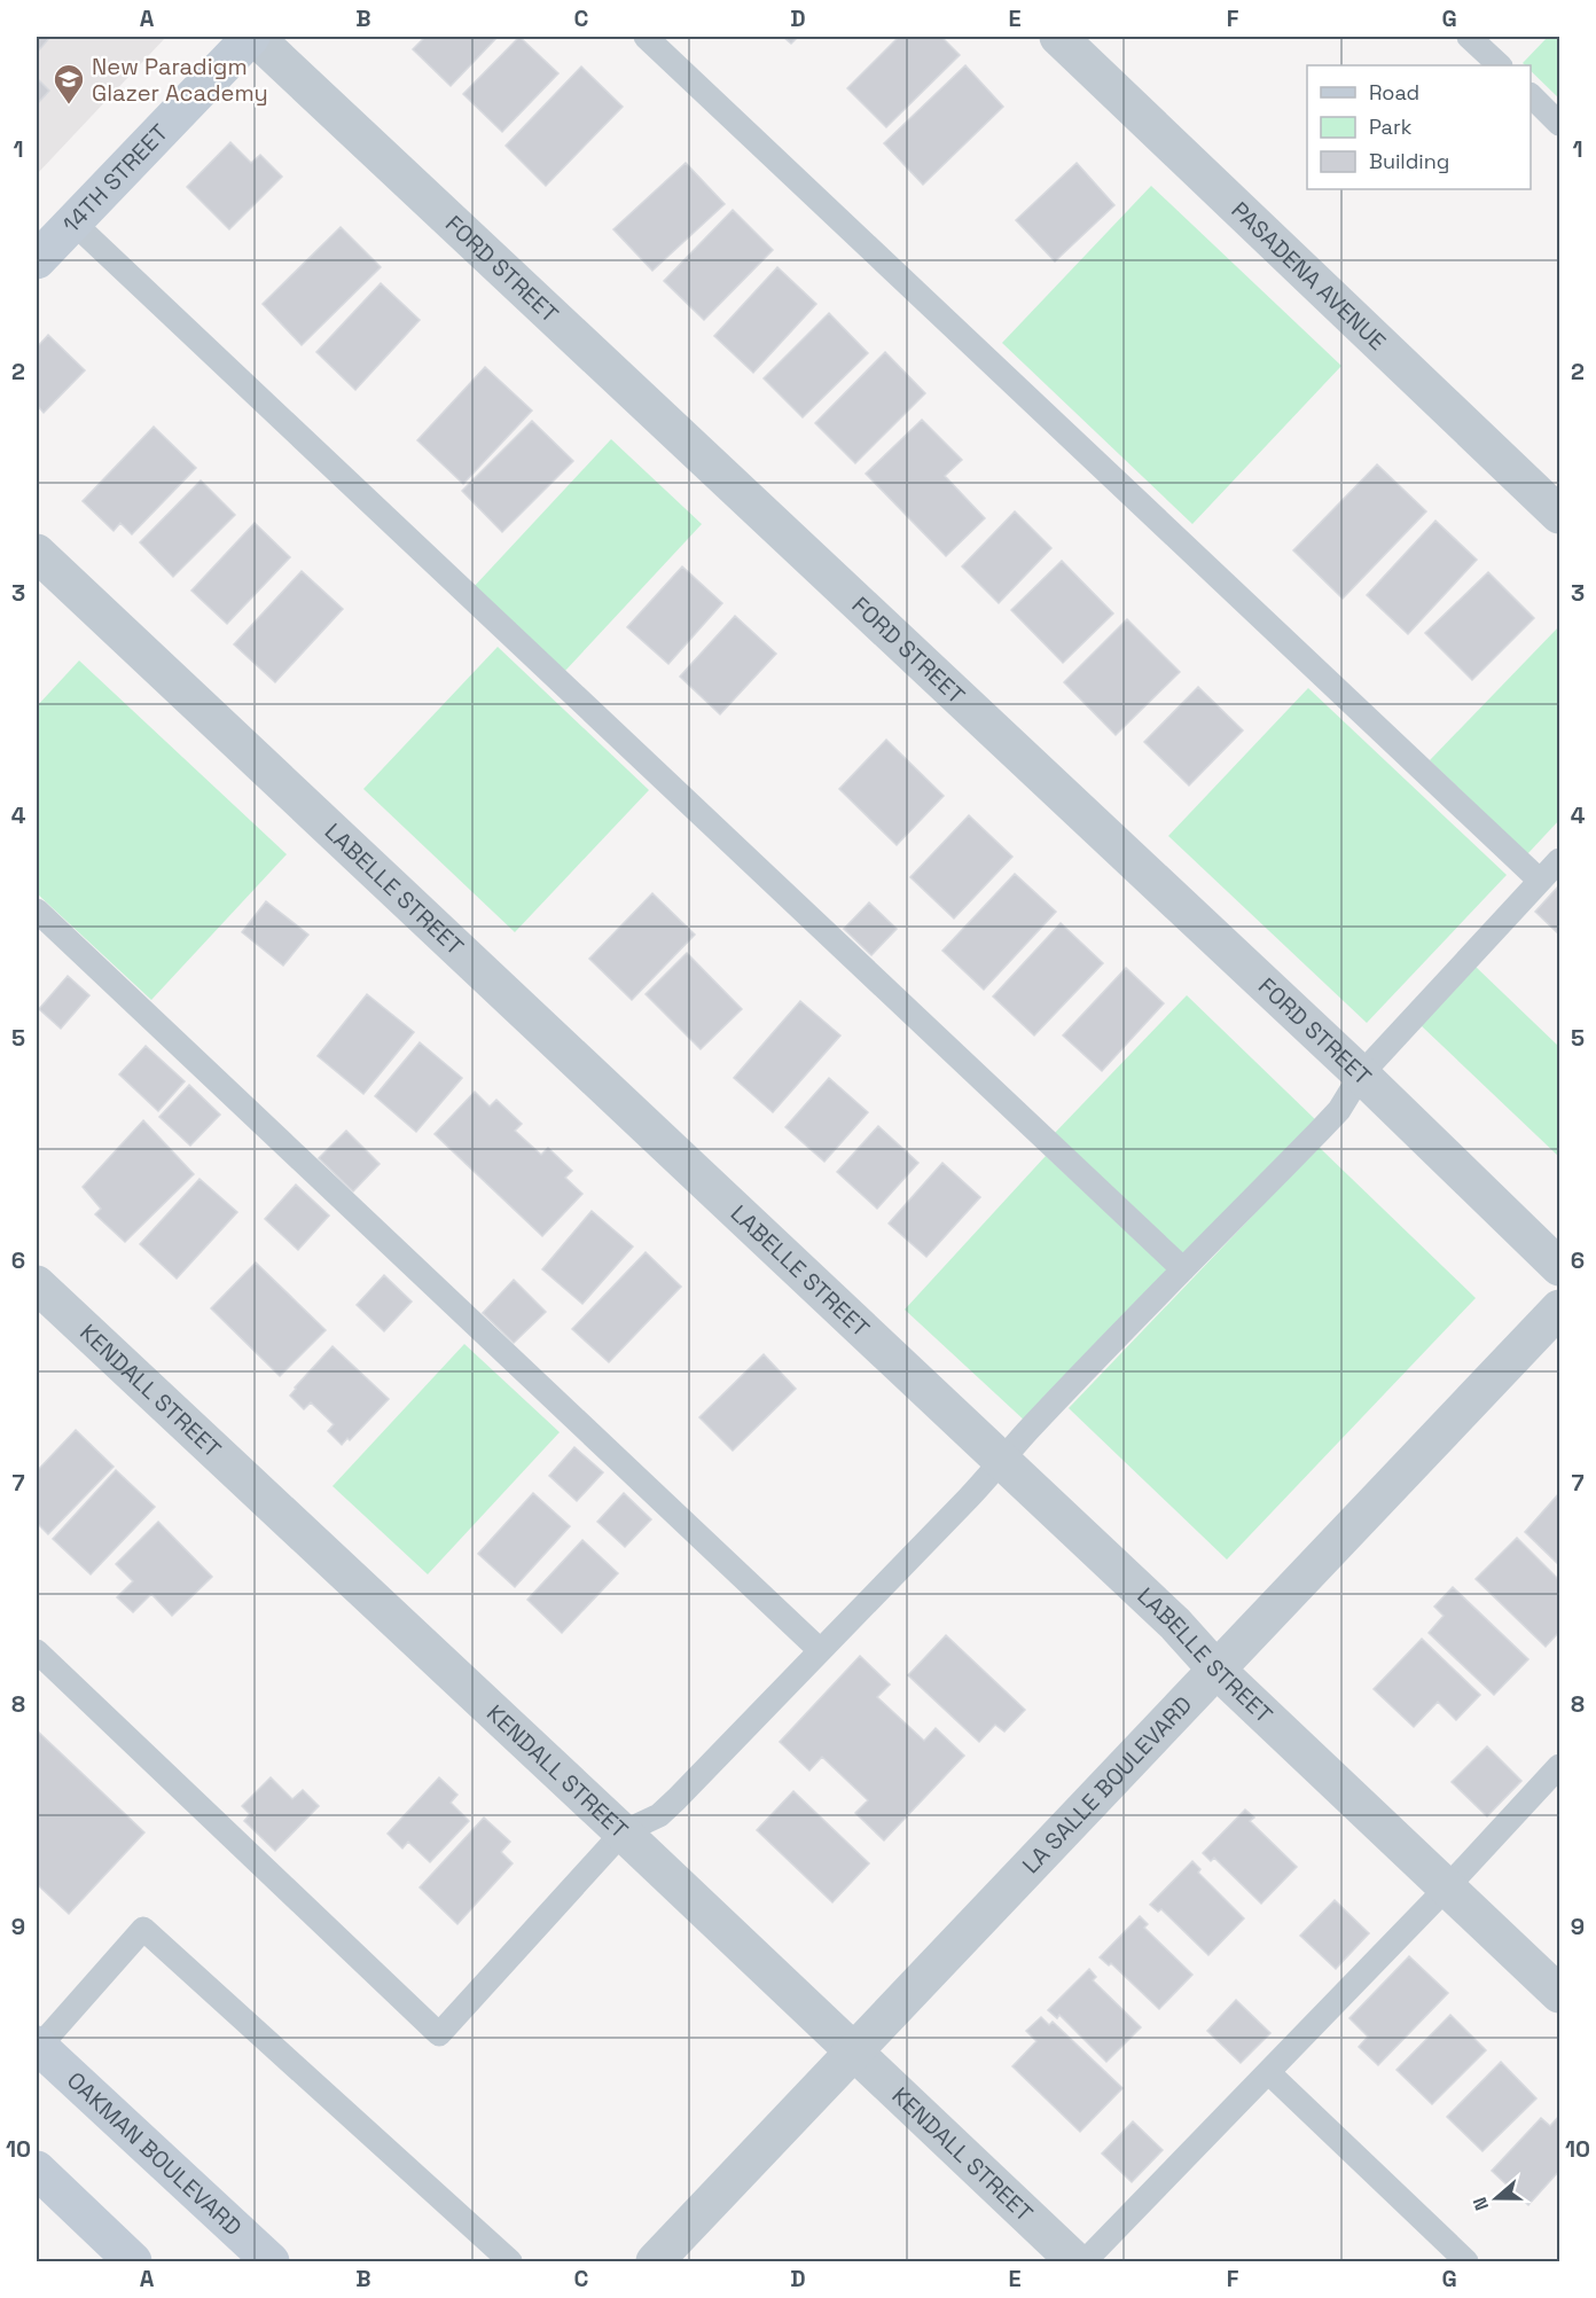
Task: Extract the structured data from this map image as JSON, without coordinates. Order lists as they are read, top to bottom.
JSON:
{
  "streets": {
    "street": [
      "14TH STREET",
      "FORD STREET",
      "PASADENA AVENUE",
      "LABELLE STREET",
      "KENDALL STREET",
      "LA SALLE BOULEVARD",
      "OAKMAN BOULEVARD"
    ]
  },
  "crossings": [
    ["14TH STREET", "FORD STREET"],
    ["LABELLE STREET", "LA SALLE BOULEVARD"],
    ["KENDALL STREET", "LA SALLE BOULEVARD"]
  ],
  "places": {
    "school or university": ["New Paradigm Glazer Academy"]
  },
  "legend": ["Road", "Park", "Building"],
  "north": "left",
  "grid": {
    "columns": [
      "A",
      "B",
      "C",
      "D",
      "E",
      "F",
      "G"
    ],
    "rows": [
      "1",
      "2",
      "3",
      "4",
      "5",
      "6",
      "7",
      "8",
      "9",
      "10"
    ]
  }
}
